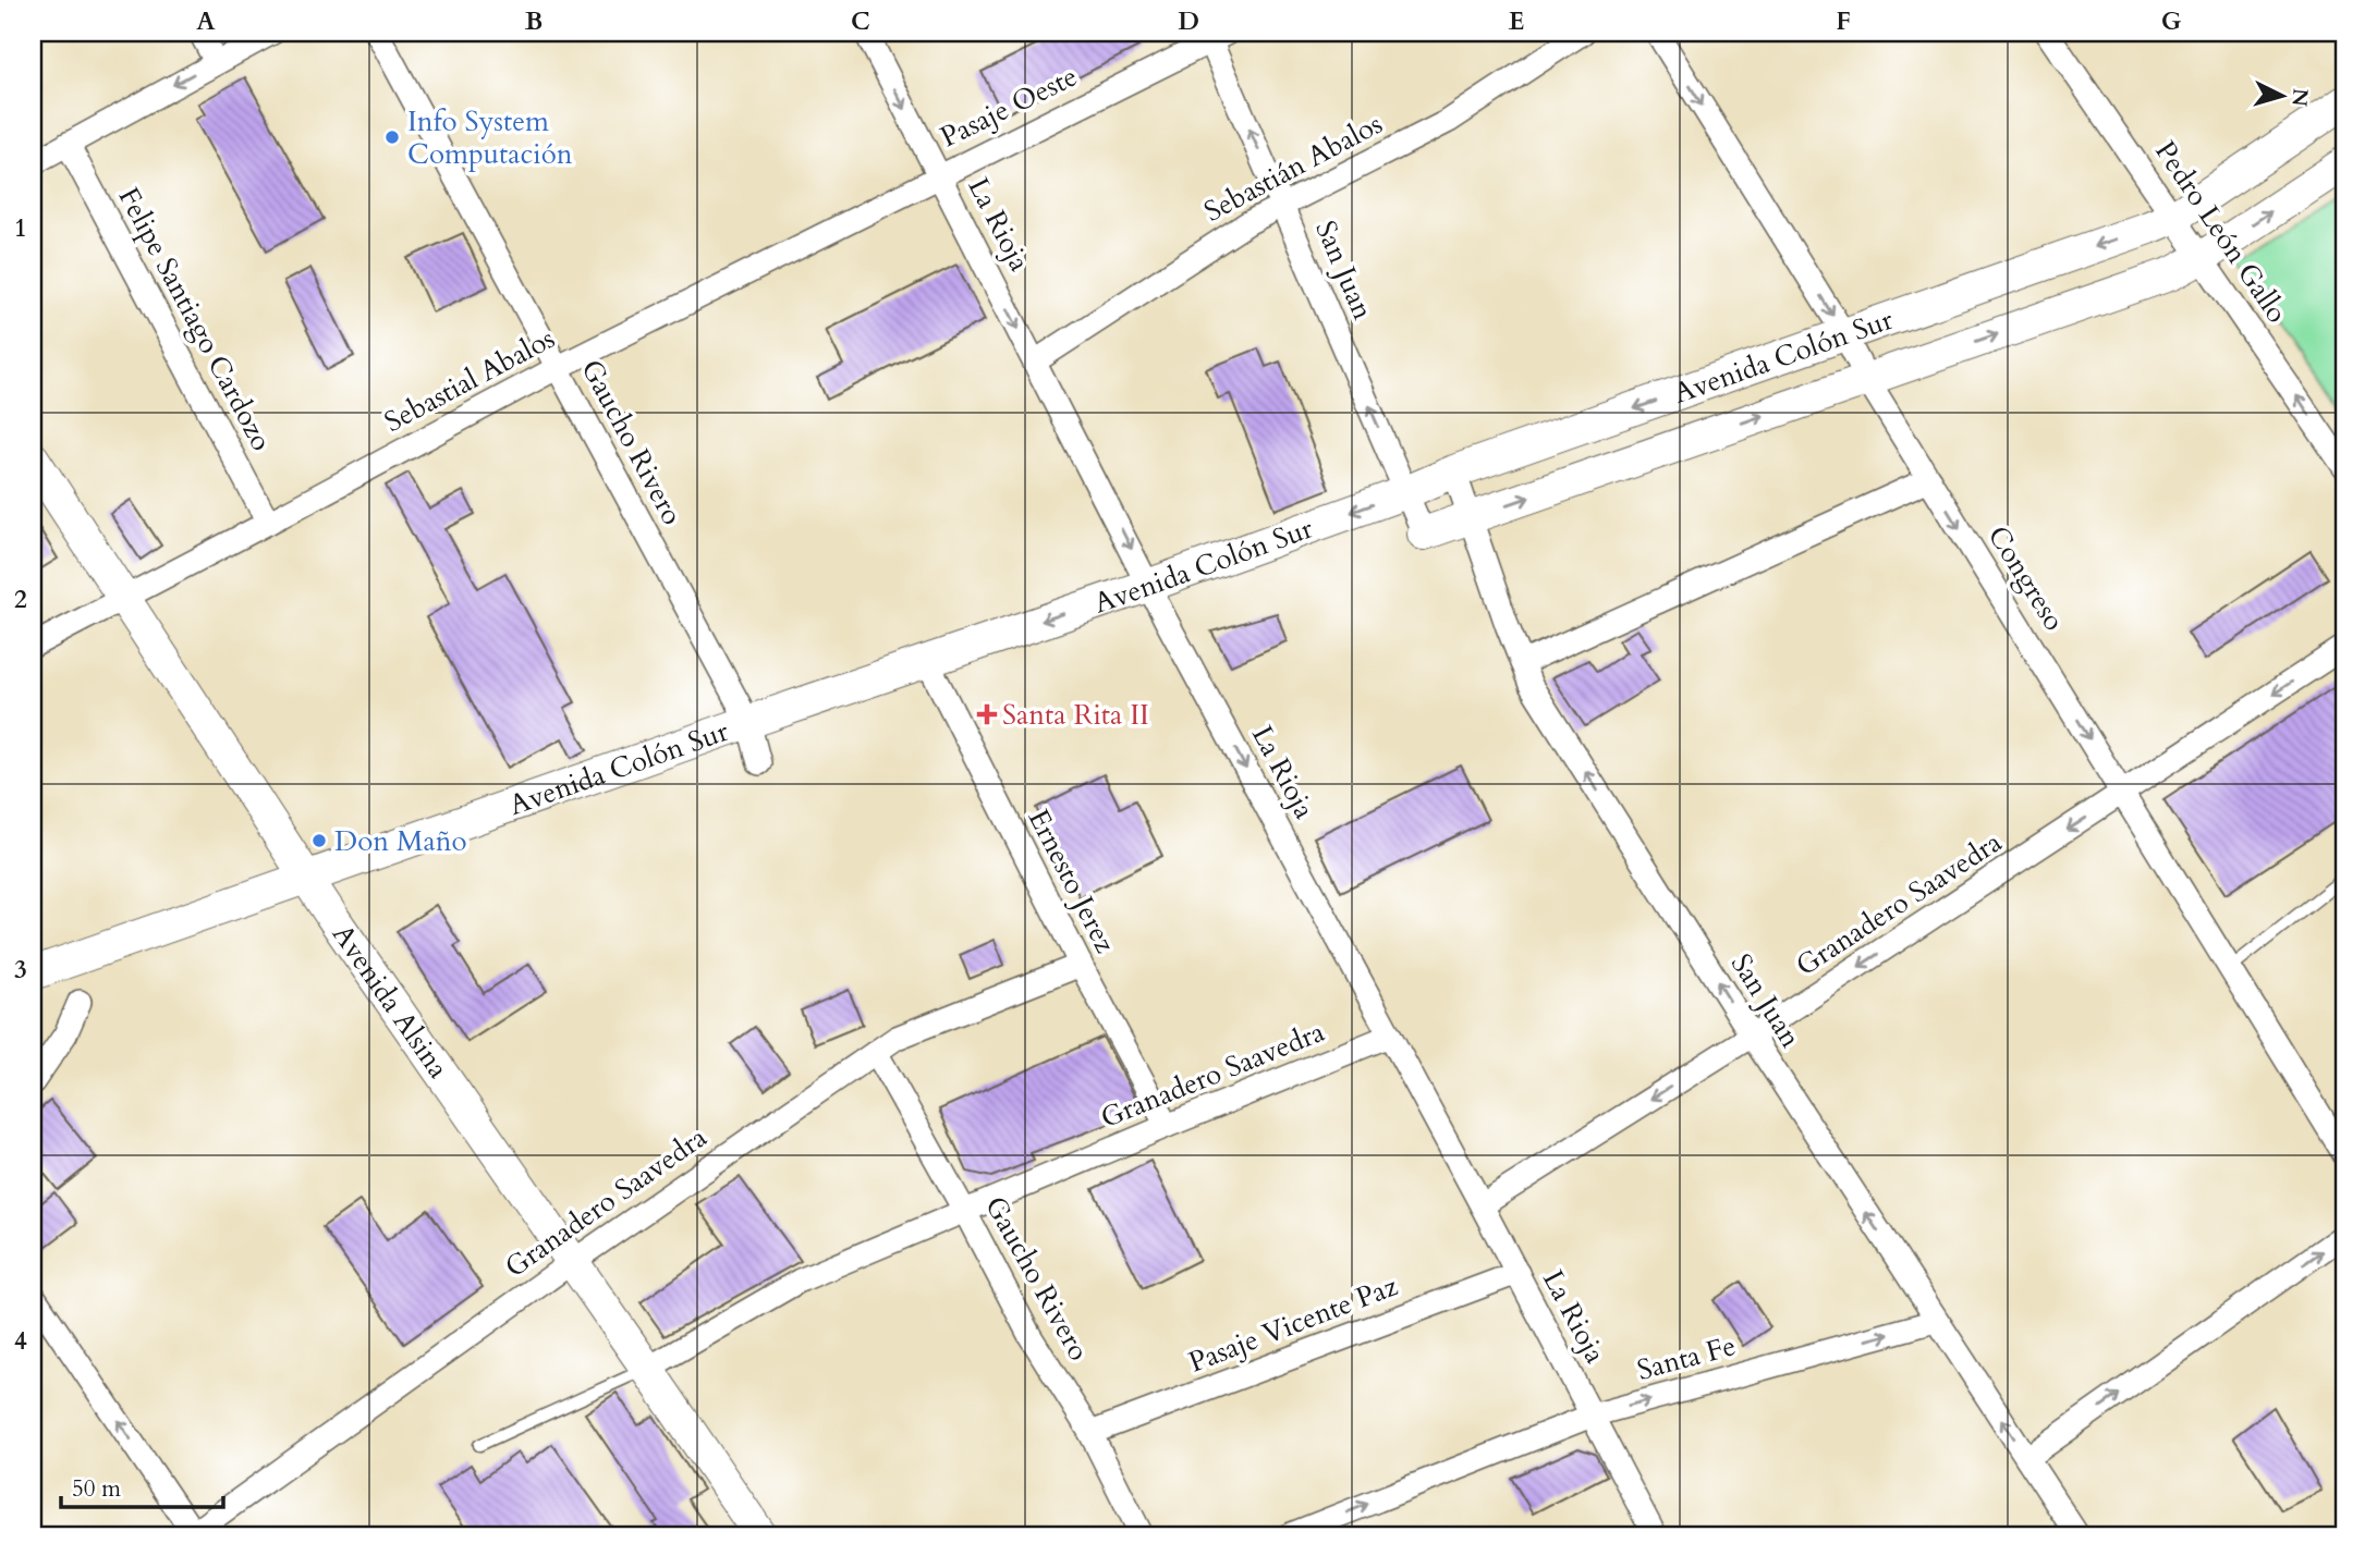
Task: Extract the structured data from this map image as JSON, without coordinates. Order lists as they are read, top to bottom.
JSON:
{
  "streets": {
    "main road": ["Avenida Colón Sur", "Avenida Alsina"],
    "street": [
      "Pasaje Oeste",
      "Sebastián Abalos",
      "La Rioja",
      "Pedro León Gallo",
      "San Juan",
      "Felipe Santiago Cardozo",
      "Sebastial Abalos",
      "Gaucho Rivero",
      "Congreso",
      "Ernesto Jerez",
      "Granadero Saavedra",
      "Pasaje Vicente Paz",
      "Santa Fe"
    ]
  },
  "crossings": [
    ["Pasaje Oeste", "La Rioja"],
    ["Pasaje Oeste", "San Juan"],
    ["Pasaje Oeste", "Sebastial Abalos"],
    ["Sebastián Abalos", "La Rioja"],
    ["Sebastián Abalos", "San Juan"],
    ["La Rioja", "Avenida Colón Sur"],
    ["La Rioja", "Sebastial Abalos"],
    ["La Rioja", "Granadero Saavedra"],
    ["La Rioja", "Pasaje Vicente Paz"],
    ["La Rioja", "Santa Fe"],
    ["Pedro León Gallo", "Avenida Colón Sur"],
    ["San Juan", "Avenida Colón Sur"],
    ["San Juan", "Granadero Saavedra"],
    ["San Juan", "Santa Fe"],
    ["Felipe Santiago Cardozo", "Sebastial Abalos"],
    ["Avenida Colón Sur", "Gaucho Rivero"],
    ["Avenida Colón Sur", "Congreso"],
    ["Avenida Colón Sur", "Ernesto Jerez"],
    ["Avenida Colón Sur", "Avenida Alsina"],
    ["Sebastial Abalos", "Gaucho Rivero"],
    ["Sebastial Abalos", "Avenida Alsina"],
    ["Gaucho Rivero", "Granadero Saavedra"],
    ["Gaucho Rivero", "Pasaje Vicente Paz"],
    ["Congreso", "Granadero Saavedra"],
    ["Ernesto Jerez", "Granadero Saavedra"],
    ["Granadero Saavedra", "Avenida Alsina"]
  ],
  "one_way": [
    "La Rioja",
    "Pedro León Gallo",
    "San Juan",
    "Congreso",
    "Granadero Saavedra",
    "Santa Fe"
  ],
  "places": {
    "other": ["Info System Computación", "Don Maño"],
    "health": ["Santa Rita II"]
  },
  "scale_bar": "50 m",
  "north": "right",
  "grid": {
    "columns": [
      "A",
      "B",
      "C",
      "D",
      "E",
      "F",
      "G"
    ],
    "rows": [
      "1",
      "2",
      "3",
      "4"
    ]
  }
}
